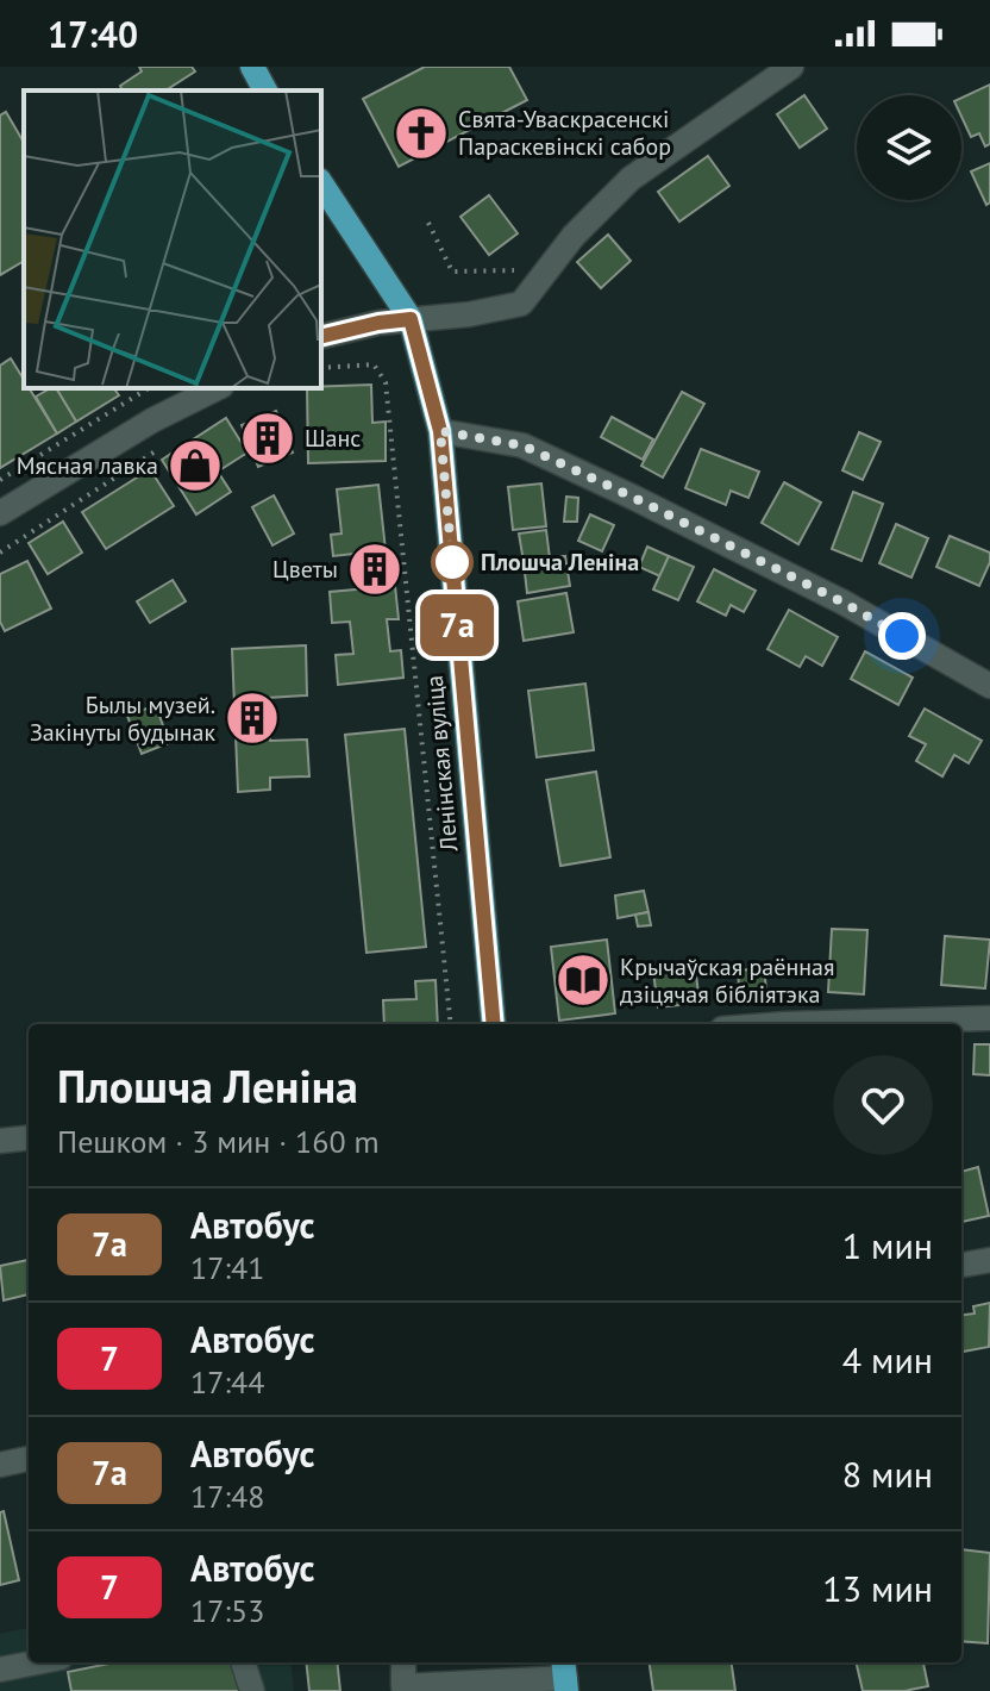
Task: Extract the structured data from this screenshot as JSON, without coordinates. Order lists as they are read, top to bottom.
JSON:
{
  "streets": {
    "main road": ["Ленінская вуліца"]
  },
  "places": {
    "church": ["Свята-Уваскрасенскі Параскевінскі сабор"],
    "building": ["Шанс", "Цветы", "Былы музей. Закінуты будынак"],
    "shop": ["Мясная лавка"],
    "other": ["Плошча Леніна"],
    "library": ["Крычаўская раённая дзіцячая бібліятэка"]
  },
  "lines": ["bus line 7а"],
  "page": {
    "status": "17:40",
    "on_map": "7а",
    "heading": ["Плошча Леніна", "Пешком · 3 мин · 160 m"],
    "list": [
      {
        "mark": "7а",
        "name": "Автобус",
        "note": "17:41",
        "value": "1 мин"
      },
      {
        "mark": "7",
        "name": "Автобус",
        "note": "17:44",
        "value": "4 мин"
      },
      {
        "mark": "7а",
        "name": "Автобус",
        "note": "17:48",
        "value": "8 мин"
      },
      {
        "mark": "7",
        "name": "Автобус",
        "note": "17:53",
        "value": "13 мин"
      }
    ]
  }
}
